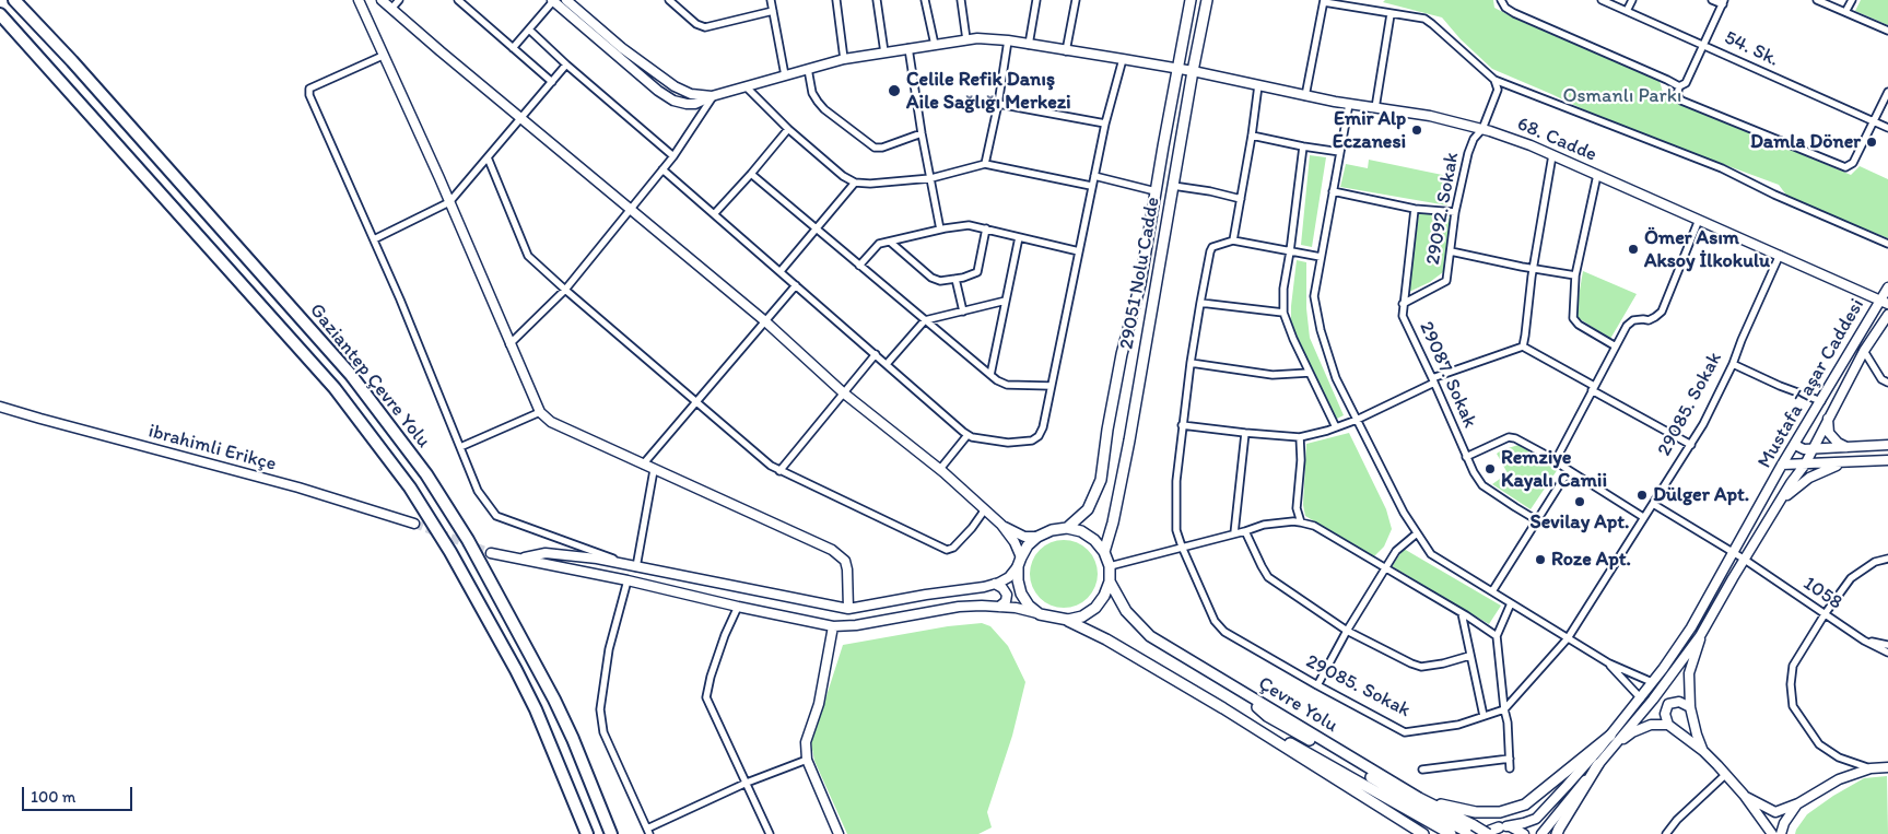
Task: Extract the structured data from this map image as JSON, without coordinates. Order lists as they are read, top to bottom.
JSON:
{
  "streets": {
    "highway": ["Gaziantep Çevre Yolu"],
    "main road": ["29051 Nolu Cadde", "Çevre Yolu"],
    "street": [
      "54. Sk.",
      "68. Cadde",
      "29092. Sokak",
      "29087. Sokak",
      "Mustafa Taşar Caddesi",
      "29085. Sokak",
      "ibrahimli Erikçe",
      "1058"
    ]
  },
  "crossings": [
    ["68. Cadde", "29092. Sokak"],
    ["68. Cadde", "29051 Nolu Cadde"],
    ["68. Cadde", "Mustafa Taşar Caddesi"],
    ["68. Cadde", "29085. Sokak"],
    ["29092. Sokak", "29087. Sokak"],
    ["29051 Nolu Cadde", "Çevre Yolu"],
    ["Mustafa Taşar Caddesi", "1058"],
    ["Mustafa Taşar Caddesi", "Çevre Yolu"],
    ["29085. Sokak", "1058"]
  ],
  "parks": ["Osmanlı Parkı"],
  "places": [
    "Celile Refik Danış Aile Sağlığı Merkezi",
    "Emir Alp Eczanesi",
    "Damla Döner",
    "Ömer Asım Aksoy İlkokulu",
    "Remziye Kayalı Camii",
    "Dülger Apt.",
    "Sevilay Apt.",
    "Roze Apt."
  ],
  "scale_bar": "100 m"
}
